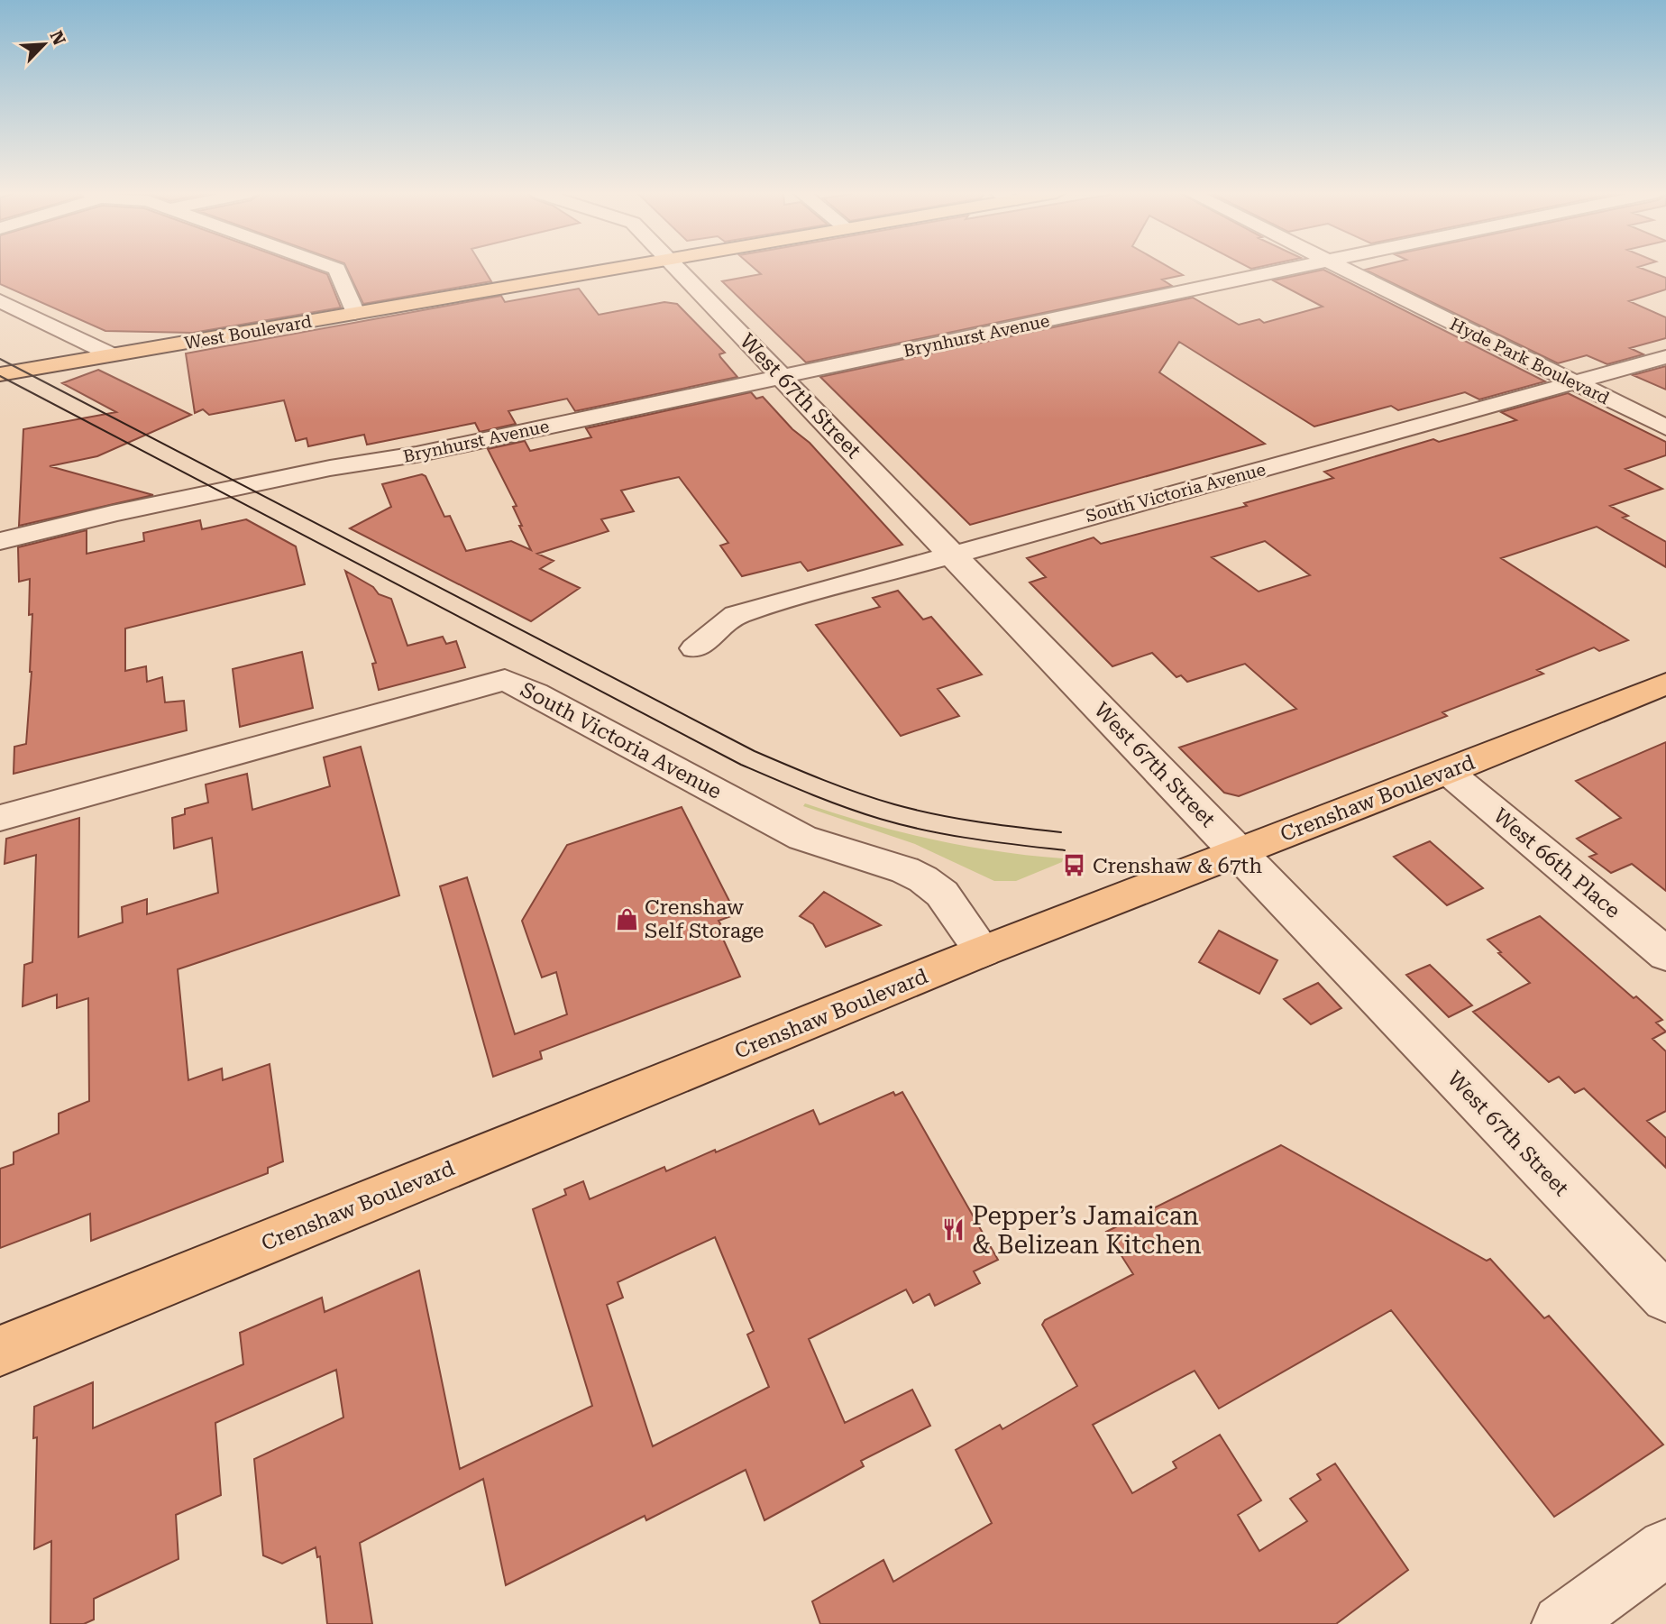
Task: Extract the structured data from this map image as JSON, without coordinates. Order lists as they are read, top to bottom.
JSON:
{
  "streets": {
    "main road": ["West Boulevard", "Crenshaw Boulevard"],
    "street": [
      "Brynhurst Avenue",
      "Hyde Park Boulevard",
      "West 67th Street",
      "South Victoria Avenue",
      "West 66th Place"
    ]
  },
  "crossings": [
    ["Brynhurst Avenue", "West 67th Street"],
    ["Hyde Park Boulevard", "South Victoria Avenue"],
    ["West 67th Street", "South Victoria Avenue"],
    ["West 67th Street", "Crenshaw Boulevard"],
    ["South Victoria Avenue", "Crenshaw Boulevard"],
    ["Crenshaw Boulevard", "West 66th Place"]
  ],
  "places": {
    "bus stop": ["Crenshaw & 67th"],
    "shop": ["Crenshaw Self Storage"],
    "restaurant": ["Pepper’s Jamaican & Belizean Kitchen"]
  },
  "north": "top right"
}
